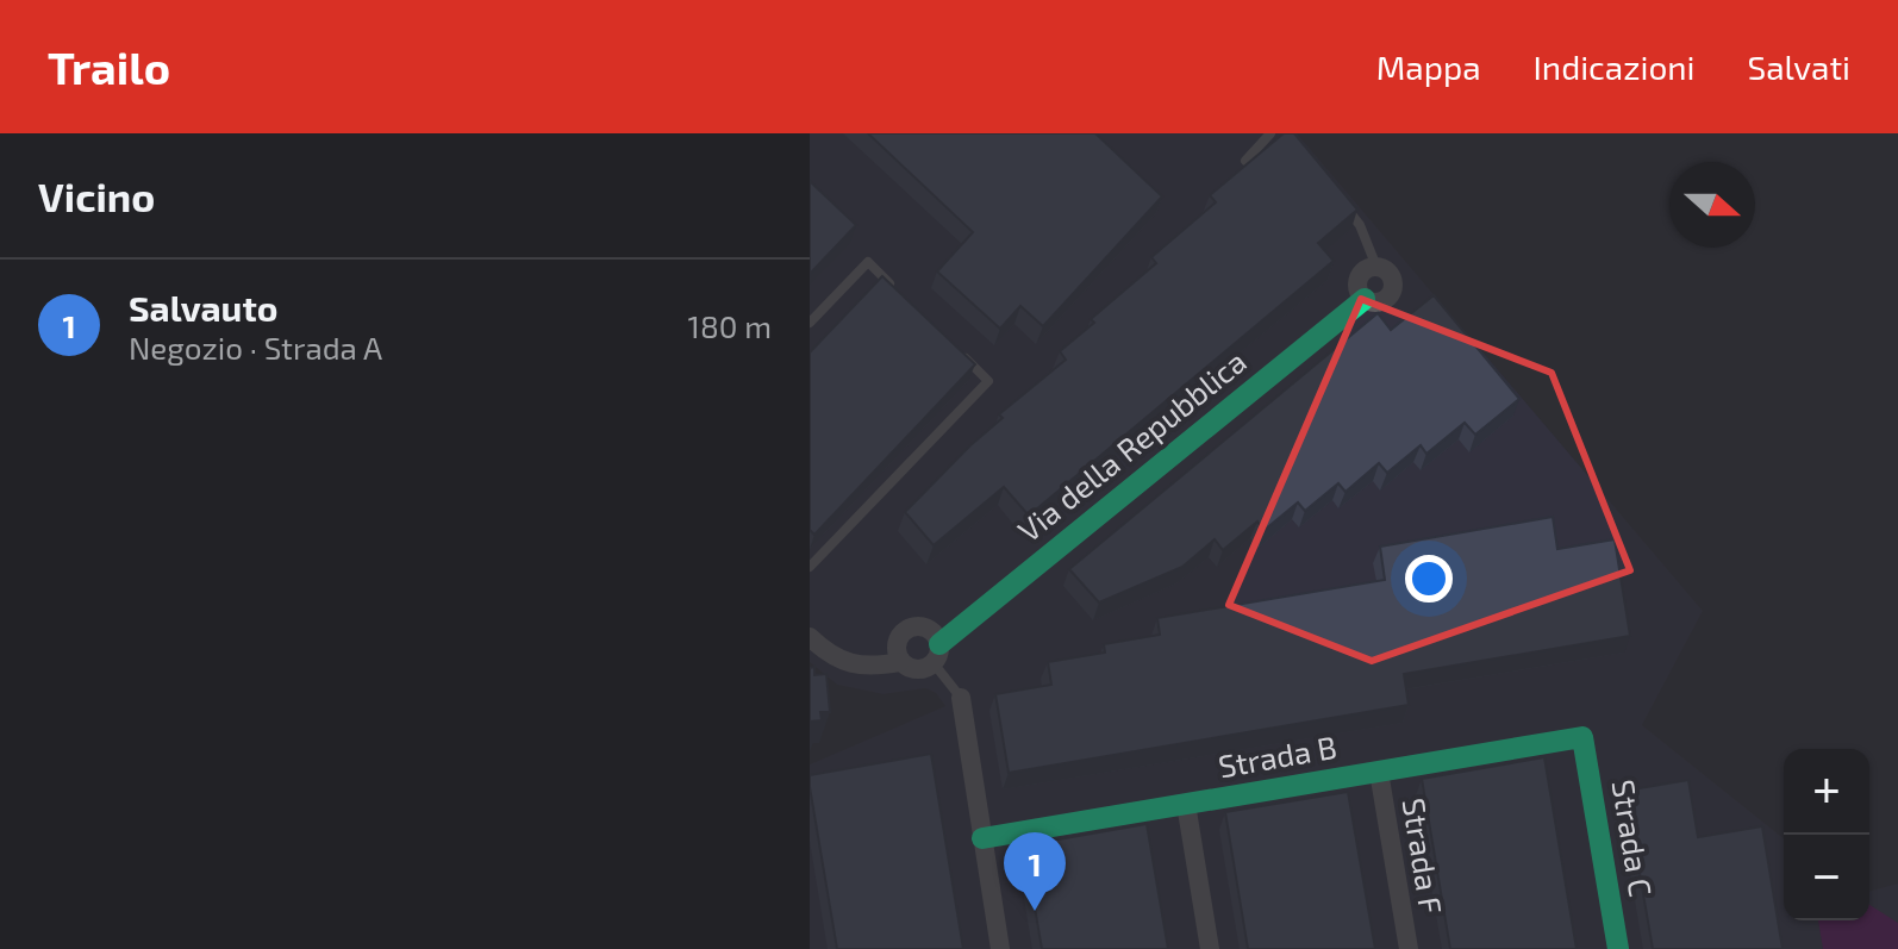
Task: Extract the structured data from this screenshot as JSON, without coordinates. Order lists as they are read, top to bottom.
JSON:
{
  "streets": {
    "street": [
      "Via della Repubblica",
      "Strada B",
      "Strada C",
      "Strada F"
    ]
  },
  "crossings": [
    ["Strada B", "Strada C"],
    ["Strada B", "Strada F"]
  ],
  "north": "right",
  "page": {
    "header": "Trailo",
    "nav": ["Mappa", "Indicazioni", "Salvati"],
    "heading": "Vicino",
    "list": [
      {
        "mark": "1",
        "name": "Salvauto",
        "note": "Negozio · Strada A",
        "value": "180 m"
      }
    ],
    "map_buttons": ["+", "−"],
    "pins": "1"
  }
}
